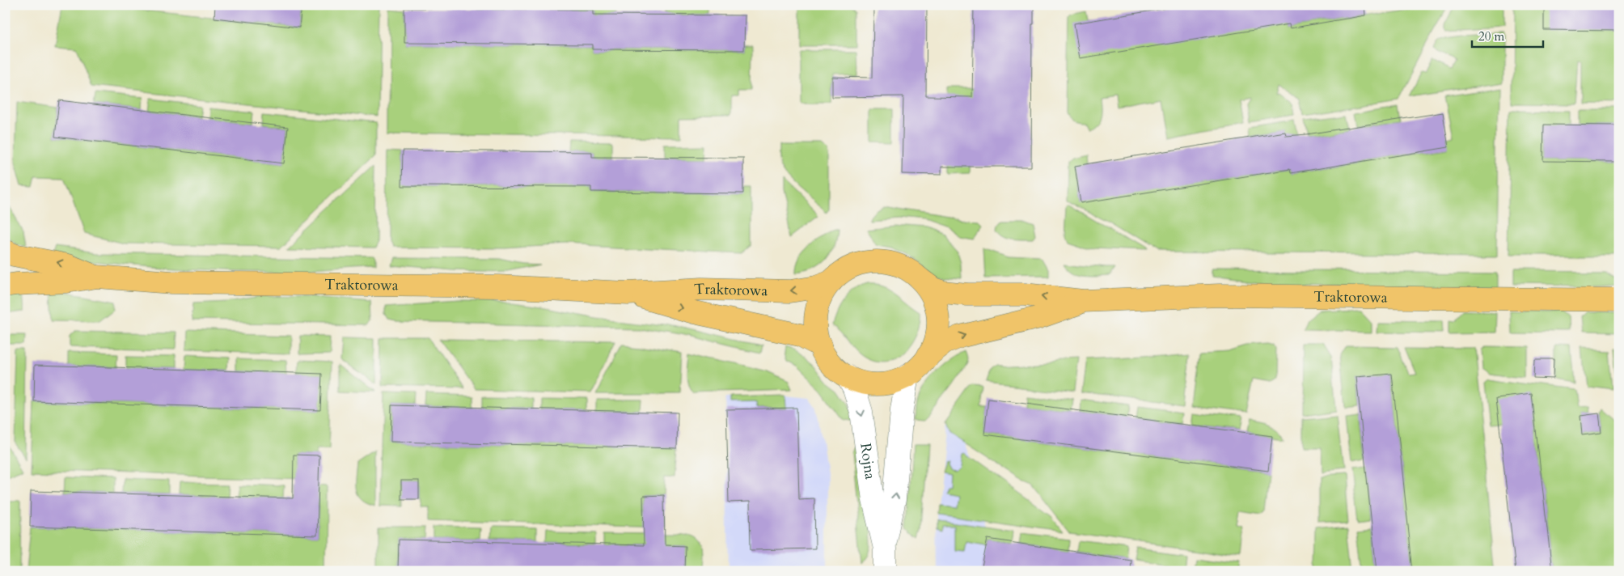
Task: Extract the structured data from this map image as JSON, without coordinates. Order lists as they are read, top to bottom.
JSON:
{
  "streets": {
    "main road": ["Traktorowa"],
    "street": ["Rojna"]
  },
  "crossings": [
    ["Traktorowa", "Rojna"]
  ],
  "scale_bar": "20 m"
}
